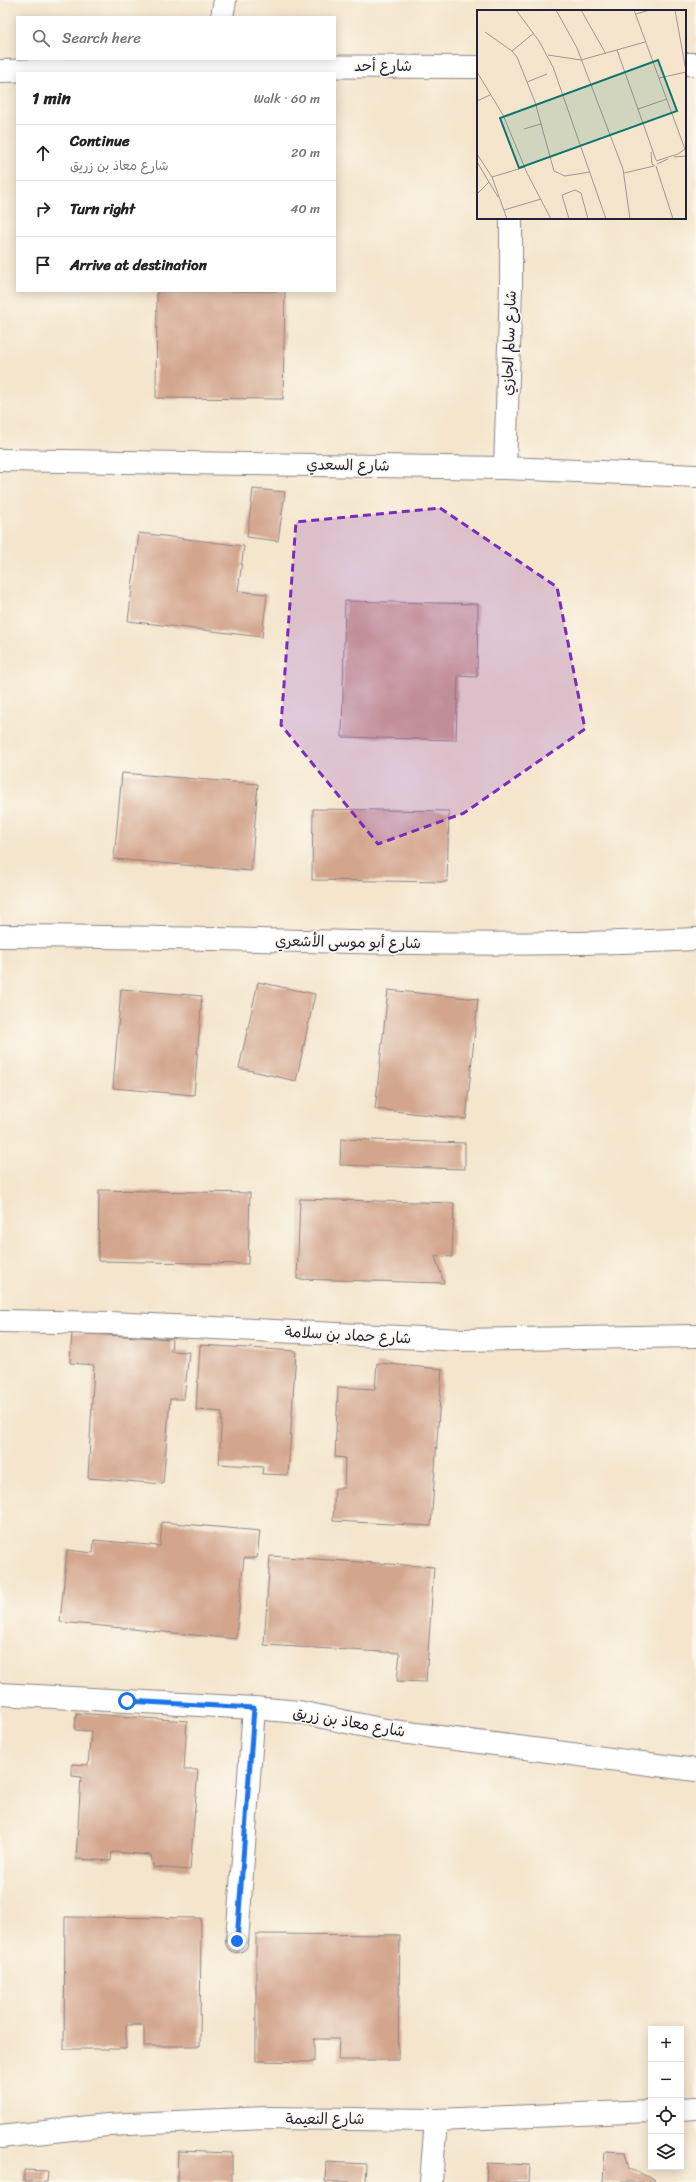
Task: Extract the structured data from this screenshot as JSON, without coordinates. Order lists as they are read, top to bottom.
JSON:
{
  "streets": {
    "street": [
      "شارع أحد",
      "شارع سالم الجازي",
      "شارع السعدي",
      "شارع أبو موسى الأشعري",
      "شارع حماد بن سلامة",
      "شارع معاذ بن زريق",
      "شارع النعيمة"
    ]
  },
  "crossings": [
    ["شارع سالم الجازي", "شارع السعدي"]
  ],
  "page": {
    "search": "Search here",
    "heading": ["1 min", "Walk · 60 m"],
    "list": [
      ["Continue", "شارع معاذ بن زريق", "20 m"],
      ["Turn right", "40 m"],
      "Arrive at destination"
    ],
    "map_buttons": ["+", "−"]
  }
}
